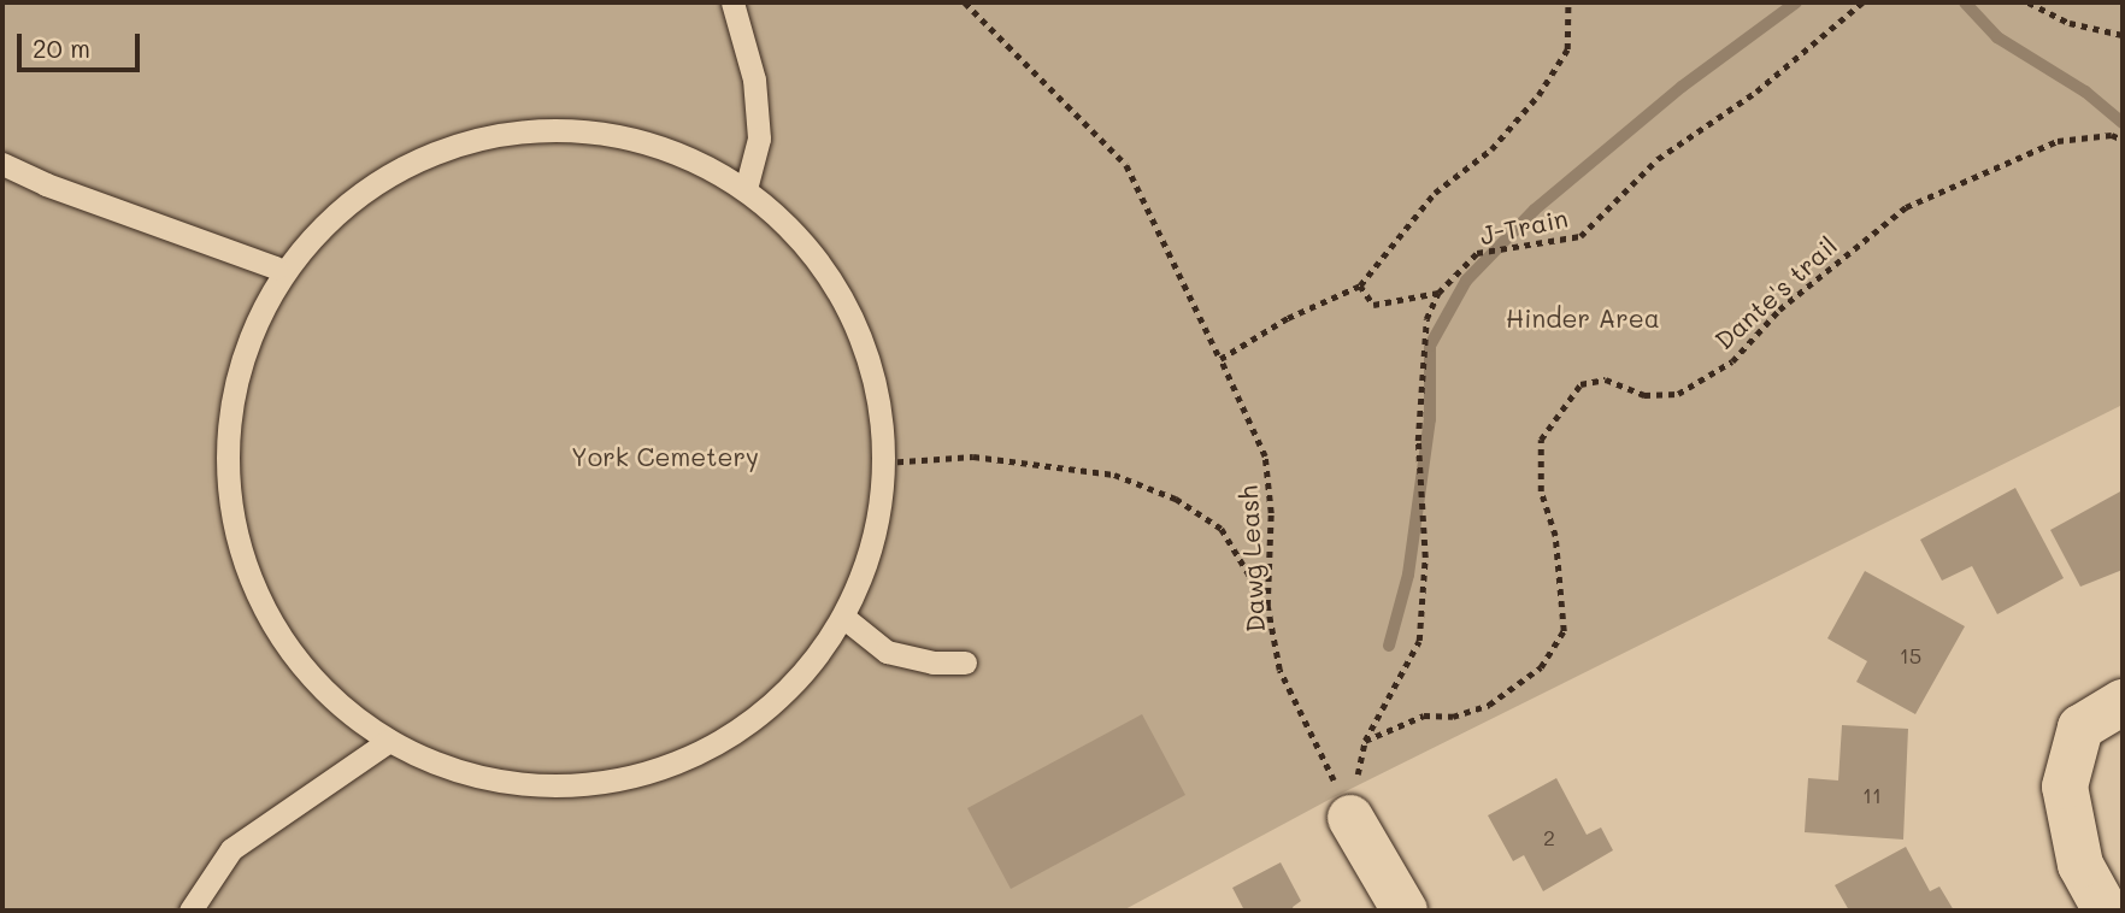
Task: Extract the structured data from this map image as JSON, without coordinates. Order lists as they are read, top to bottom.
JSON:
{
  "streets": {
    "path": ["J-Train", "Dante's trail", "Dawg Leash"]
  },
  "crossings": [
    ["J-Train", "Dante's trail"]
  ],
  "parks": ["Hinder Area", "York Cemetery"],
  "house_numbers": ["15", "11", "2"],
  "scale_bar": "20 m"
}
